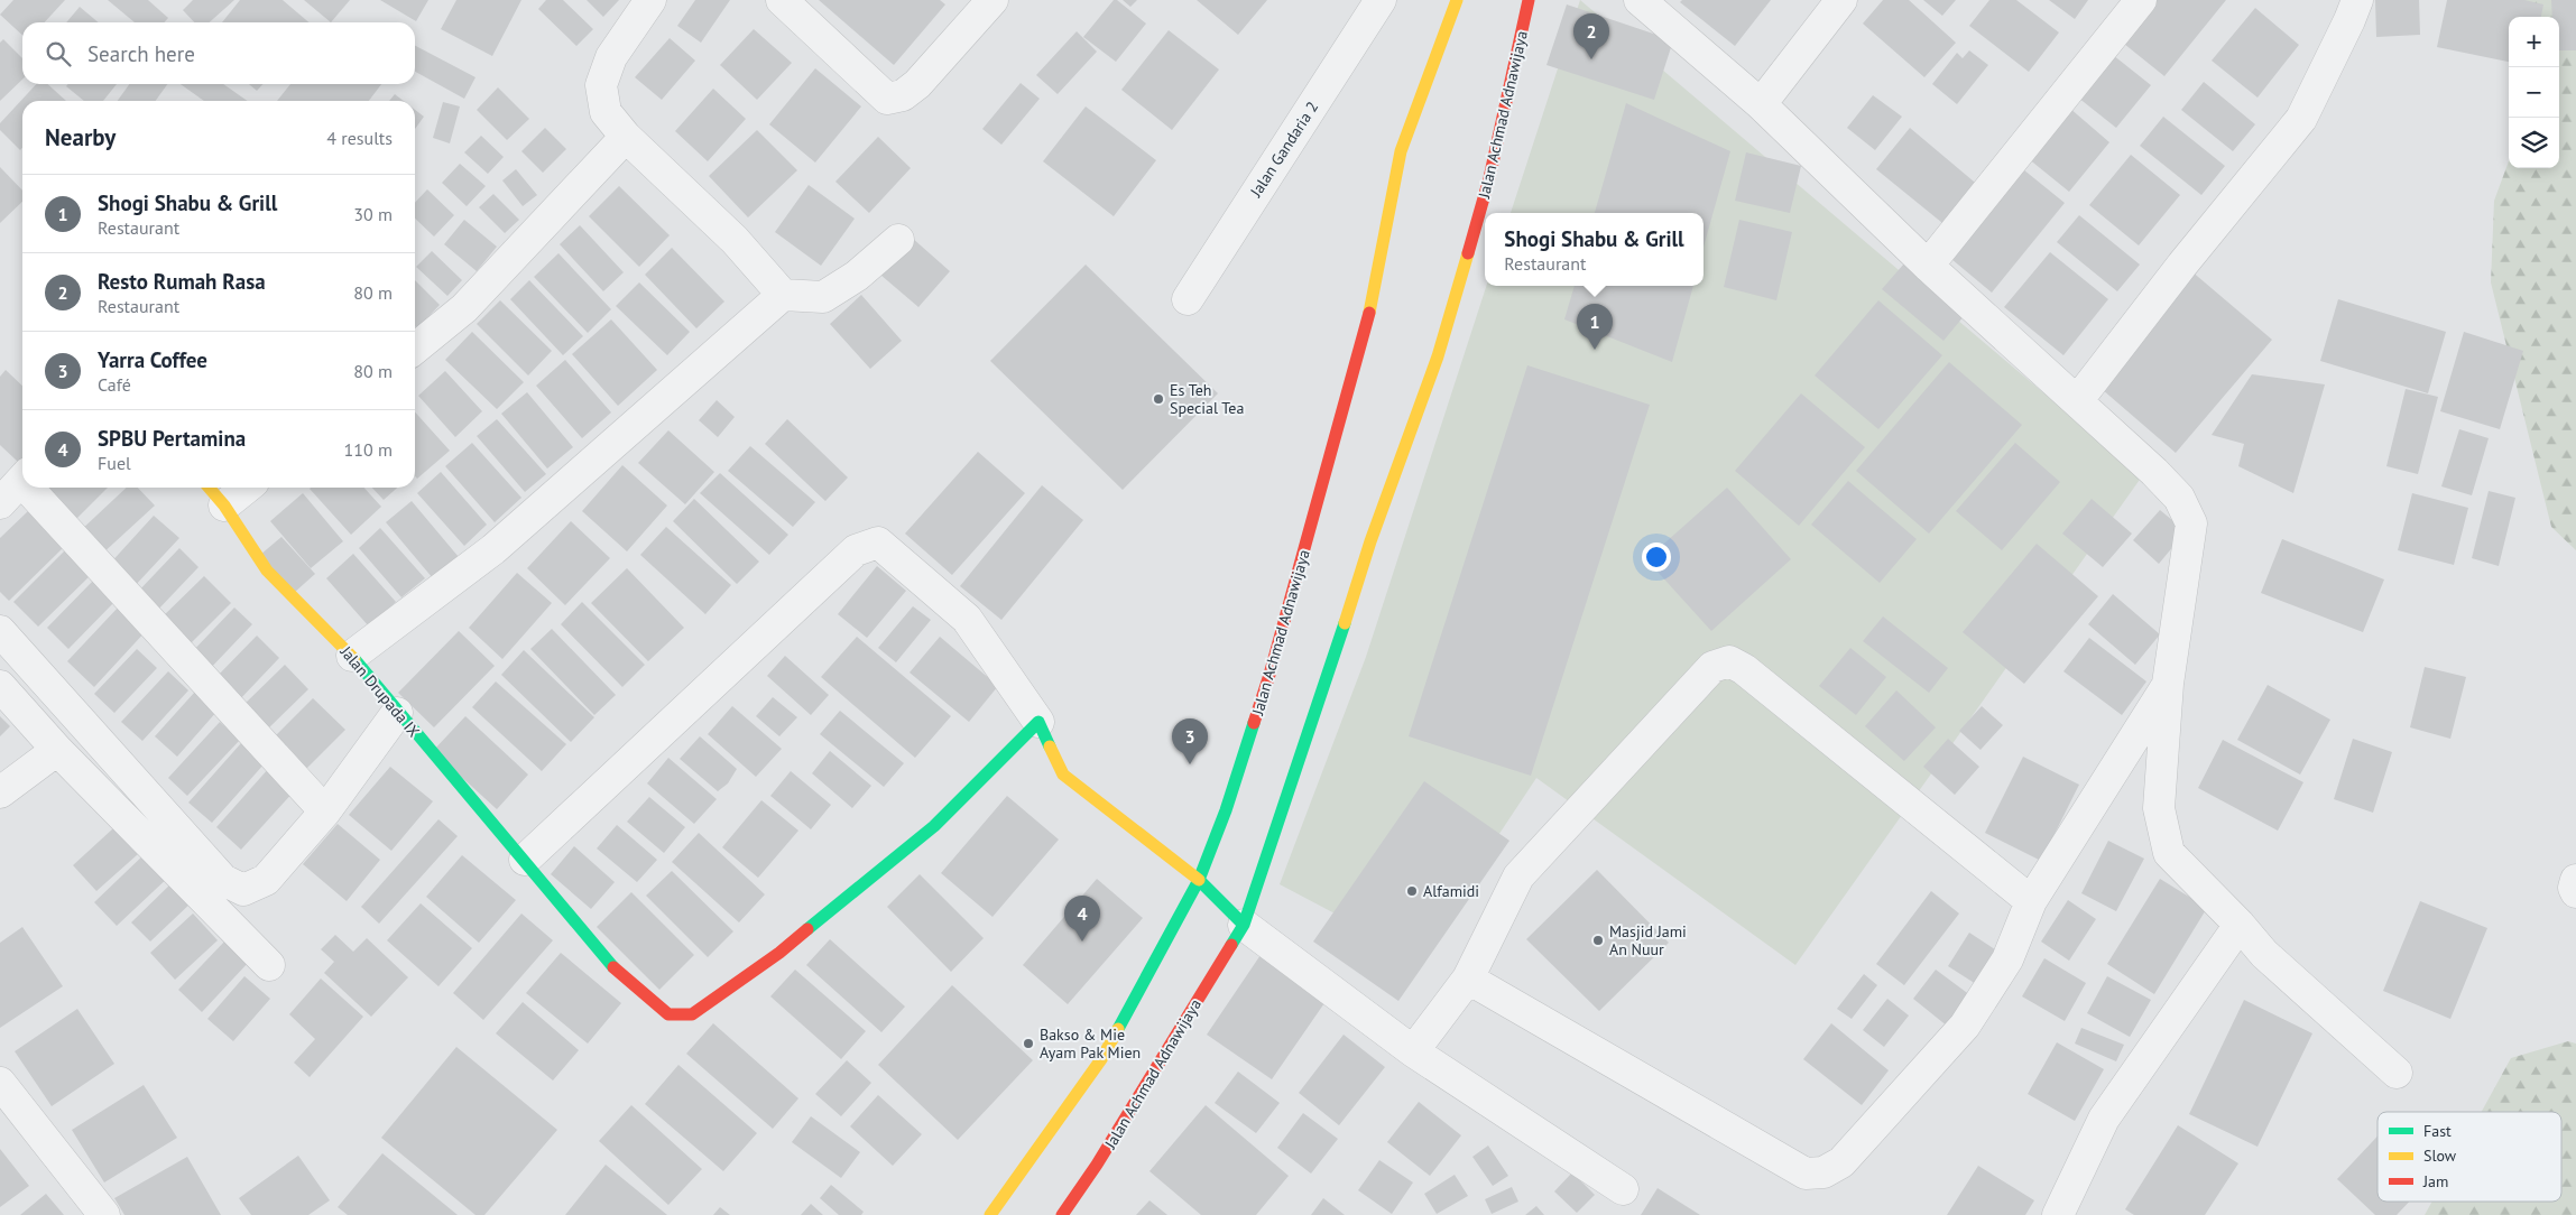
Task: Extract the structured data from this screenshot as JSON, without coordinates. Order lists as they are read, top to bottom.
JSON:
{
  "streets": {
    "main road": ["Jalan Achmad Adnawijaya", "Jalan Drupada IX"],
    "street": ["Jalan Gandaria 2"]
  },
  "places": [
    "Es Teh Special Tea",
    "Alfamidi",
    "Masjid Jami An Nuur",
    "Bakso & Mie Ayam Pak Mien"
  ],
  "legend": ["Fast", "Slow", "Jam"],
  "page": {
    "pins": [
      "2",
      "1",
      "3",
      "4"
    ],
    "map_buttons": ["+", "−"],
    "search": "Search here",
    "heading": ["Nearby", "4 results"],
    "list": [
      {
        "mark": "1",
        "name": "Shogi Shabu & Grill",
        "note": "Restaurant",
        "value": "30 m"
      },
      {
        "mark": "2",
        "name": "Resto Rumah Rasa",
        "note": "Restaurant",
        "value": "80 m"
      },
      {
        "mark": "3",
        "name": "Yarra Coffee",
        "note": "Café",
        "value": "80 m"
      },
      {
        "mark": "4",
        "name": "SPBU Pertamina",
        "note": "Fuel",
        "value": "110 m"
      }
    ],
    "popup": ["Shogi Shabu & Grill", "Restaurant"]
  }
}
